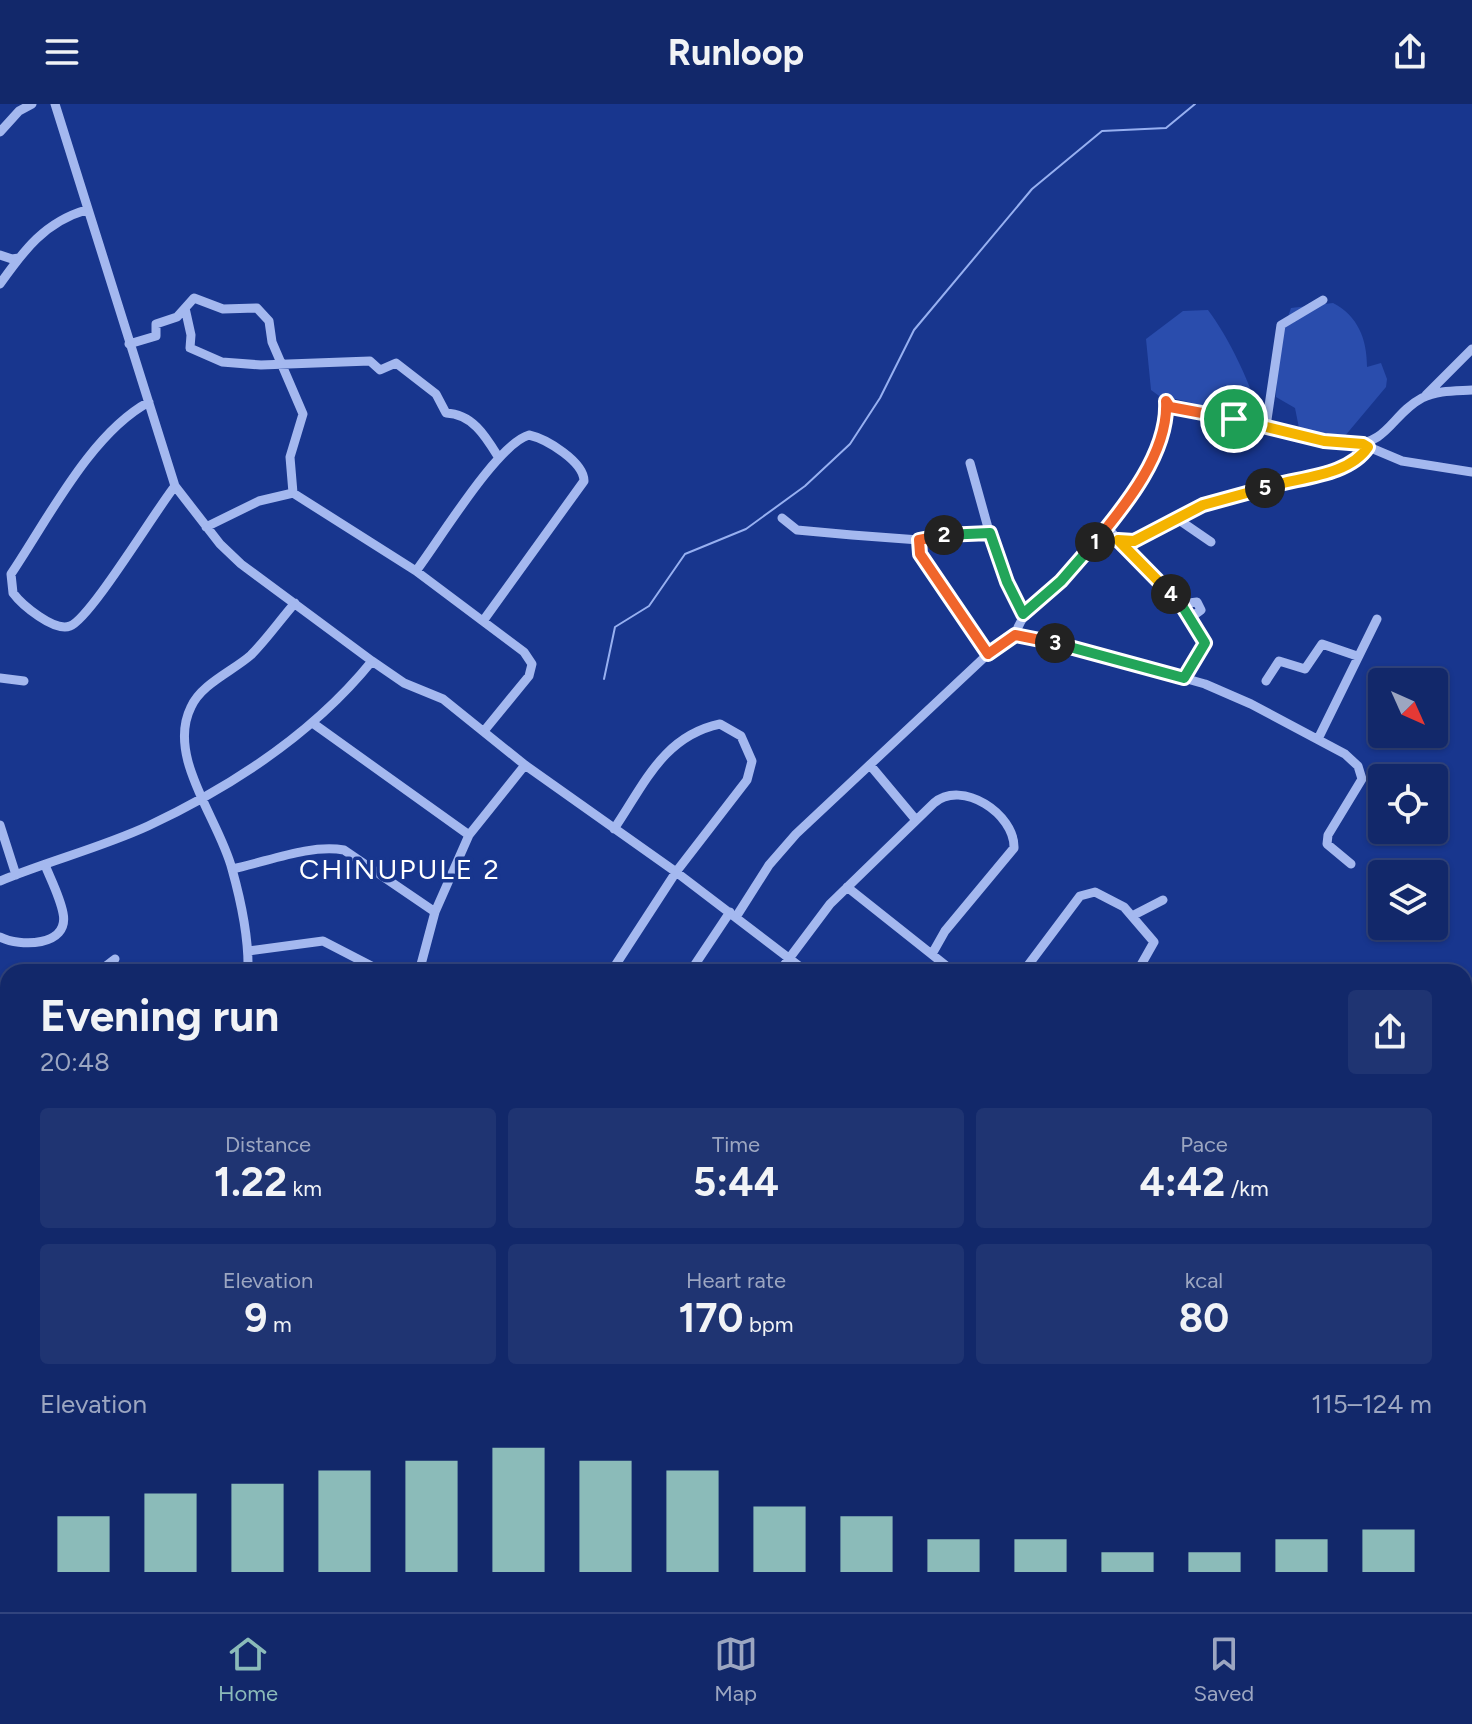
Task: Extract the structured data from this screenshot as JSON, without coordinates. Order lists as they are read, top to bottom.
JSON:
{
  "districts": ["CHINUPULE 2"],
  "north": "bottom right",
  "page": {
    "header": "Runloop",
    "pins": [
      "5",
      "2",
      "1",
      "4",
      "3"
    ],
    "heading": ["Evening run", "20:48"],
    "stats": [
      ["Distance", "1.22 km"],
      ["Time", "5:44"],
      ["Pace", "4:42 /km"],
      ["Elevation", "9 m"],
      ["Heart rate", "170 bpm"],
      ["kcal", "80"]
    ],
    "chart": ["Elevation", "115–124 m"],
    "tabs": ["Home", "Map", "Saved"]
  }
}
